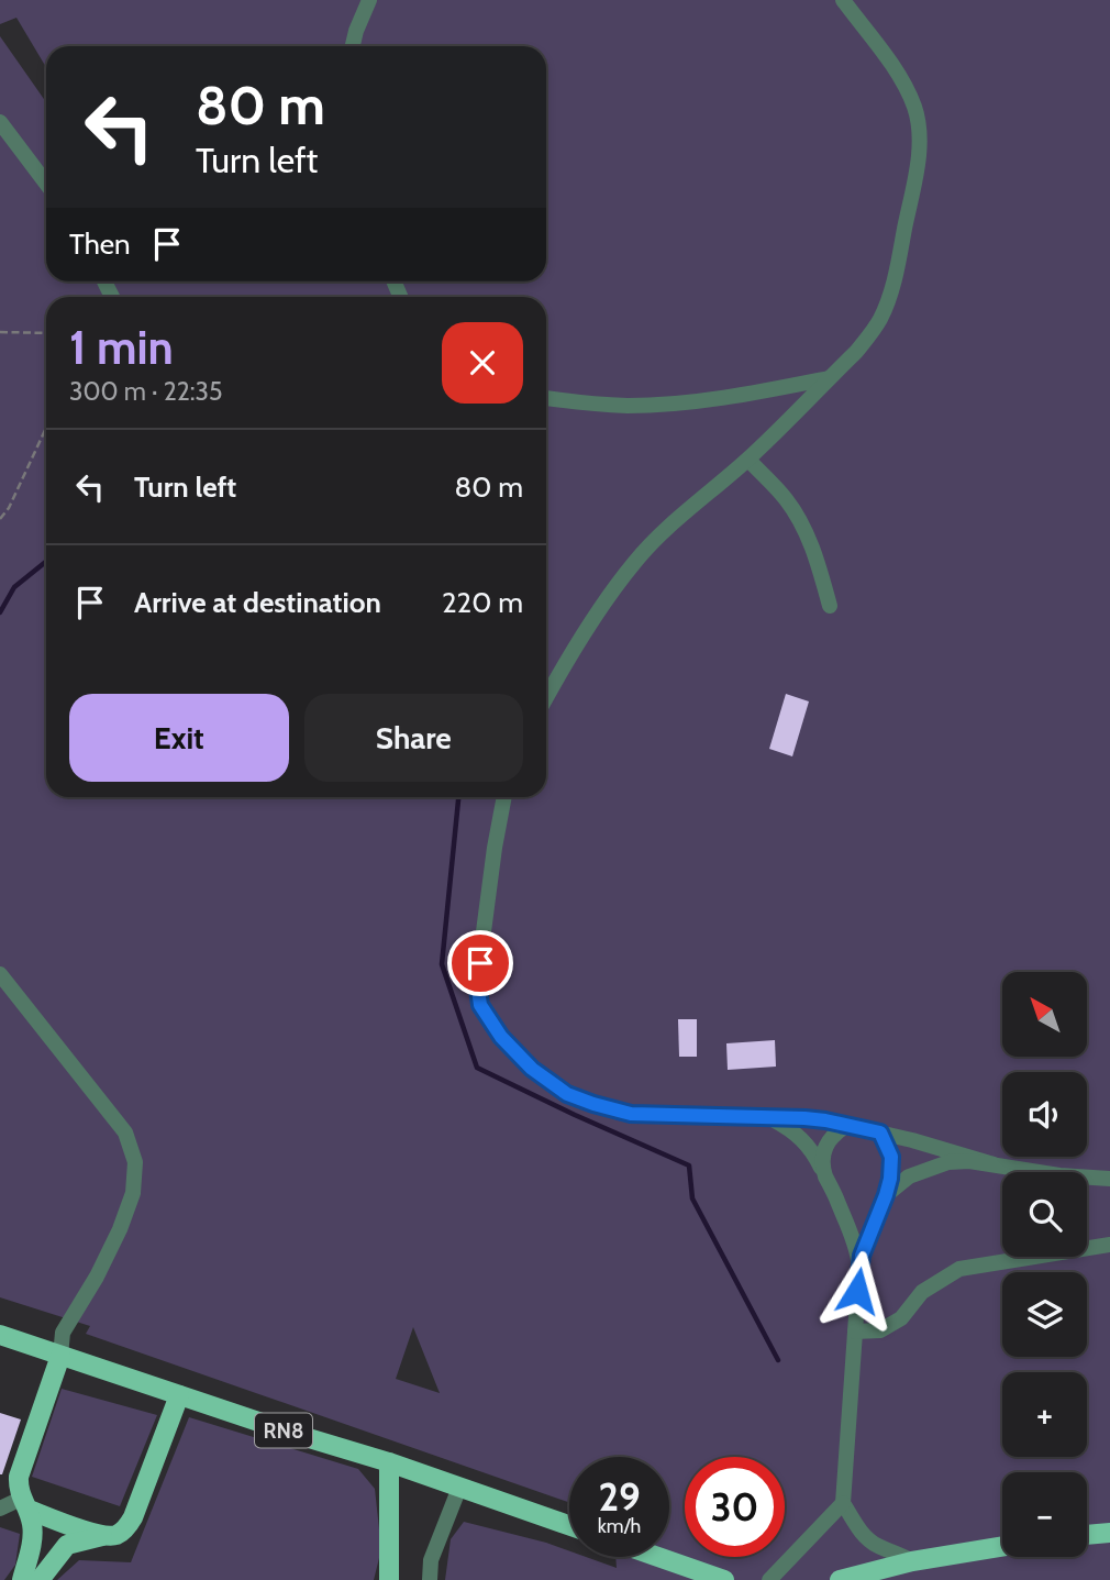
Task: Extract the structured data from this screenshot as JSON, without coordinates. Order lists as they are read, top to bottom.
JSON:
{
  "streets": {
    "main road": ["RN8"]
  },
  "north": "top left",
  "page": {
    "turn": ["80 m", "Turn left"],
    "then": "Then",
    "heading": ["1 min", "300 m · 22:35"],
    "list": [
      {
        "name": "Turn left",
        "value": "80 m"
      },
      {
        "name": "Arrive at destination",
        "value": "220 m"
      }
    ],
    "buttons": ["Exit", "Share"],
    "map_buttons": ["+", "−"],
    "speed": "29 km/h",
    "limit": "30"
  }
}
